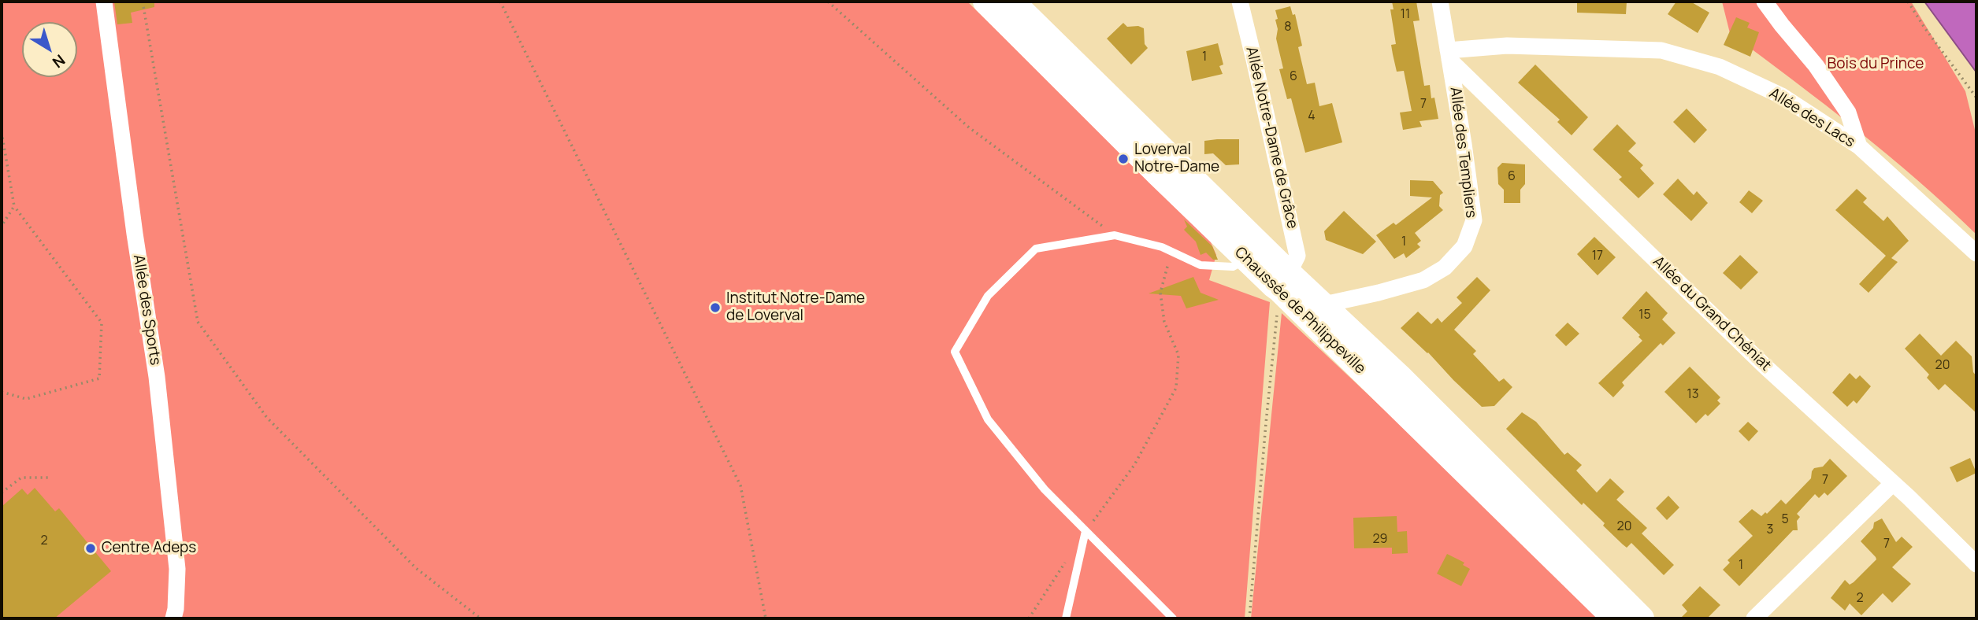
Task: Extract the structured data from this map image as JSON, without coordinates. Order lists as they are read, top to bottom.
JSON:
{
  "streets": {
    "main road": ["Chaussée de Philippeville"],
    "street": [
      "Allée des Lacs",
      "Allée Notre-Dame de Grâce",
      "Allée des Templiers",
      "Allée des Sports",
      "Allée du Grand Chéniat"
    ]
  },
  "crossings": [
    ["Allée des Lacs", "Allée des Templiers"],
    ["Allée des Lacs", "Allée du Grand Chéniat"],
    ["Allée Notre-Dame de Grâce", "Chaussée de Philippeville"],
    ["Allée des Templiers", "Chaussée de Philippeville"],
    ["Allée des Templiers", "Allée du Grand Chéniat"]
  ],
  "parks": ["Bois du Prince"],
  "places": ["Loverval Notre-Dame", "Institut Notre-Dame de Loverval", "Centre Adeps"],
  "house_numbers": [
    "11",
    "8",
    "1",
    "6",
    "7",
    "4",
    "6",
    "1",
    "17",
    "15",
    "20",
    "13",
    "7",
    "5",
    "20",
    "3",
    "29",
    "2",
    "7",
    "1",
    "2"
  ],
  "north": "bottom right"
}
